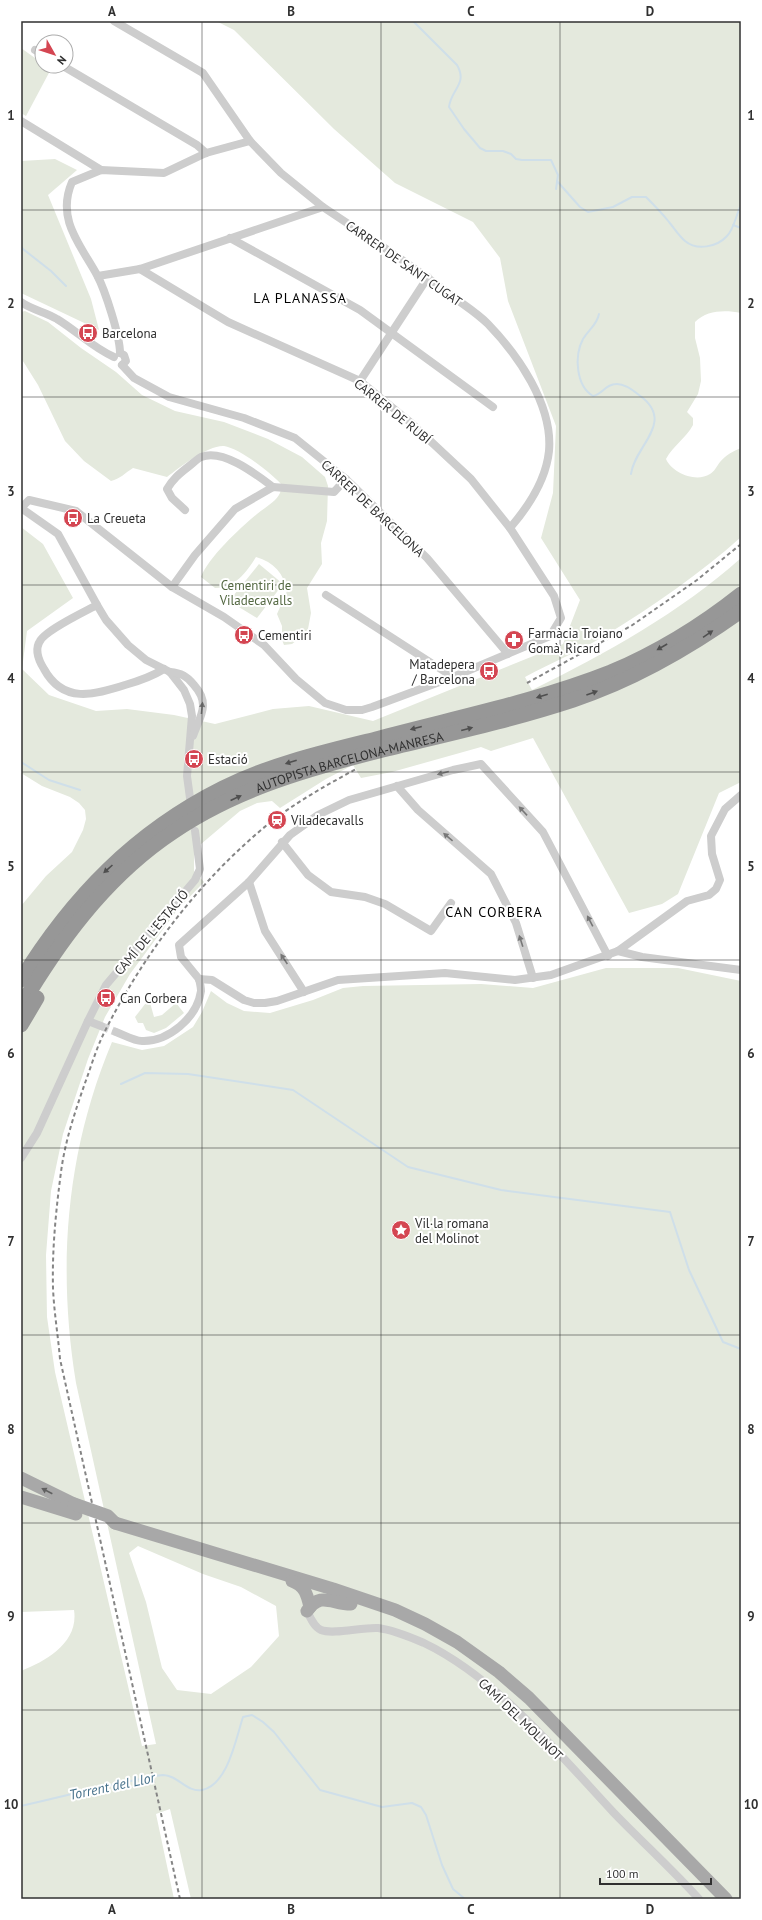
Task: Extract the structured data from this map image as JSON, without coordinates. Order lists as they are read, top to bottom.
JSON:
{
  "streets": {
    "highway": ["AUTOPISTA BARCELONA-MANRESA"],
    "street": [
      "CARRER DE SANT CUGAT",
      "CARRER DE RUBÍ",
      "CARRER DE BARCELONA",
      "CAMÍ DE L'ESTACIÓ",
      "CAMÍ DEL MOLINOT"
    ]
  },
  "crossings": [
    ["CARRER DE SANT CUGAT", "CARRER DE RUBÍ"],
    ["CARRER DE RUBÍ", "CARRER DE BARCELONA"]
  ],
  "districts": ["LA PLANASSA", "CAN CORBERA"],
  "water": ["Torrent del Llor"],
  "parks": ["Cementiri de Viladecavalls"],
  "places": {
    "bus stop": [
      "Barcelona",
      "La Creueta",
      "Cementiri",
      "Matadepera / Barcelona",
      "Estació",
      "Can Corbera"
    ],
    "pharmacy": ["Farmàcia Troiano Gomà, Ricard"],
    "station": ["Viladecavalls"],
    "place": ["Vil·la romana del Molinot"]
  },
  "scale_bar": "100 m",
  "north": "bottom right",
  "grid": {
    "columns": [
      "A",
      "B",
      "C",
      "D"
    ],
    "rows": [
      "1",
      "2",
      "3",
      "4",
      "5",
      "6",
      "7",
      "8",
      "9",
      "10"
    ]
  }
}
